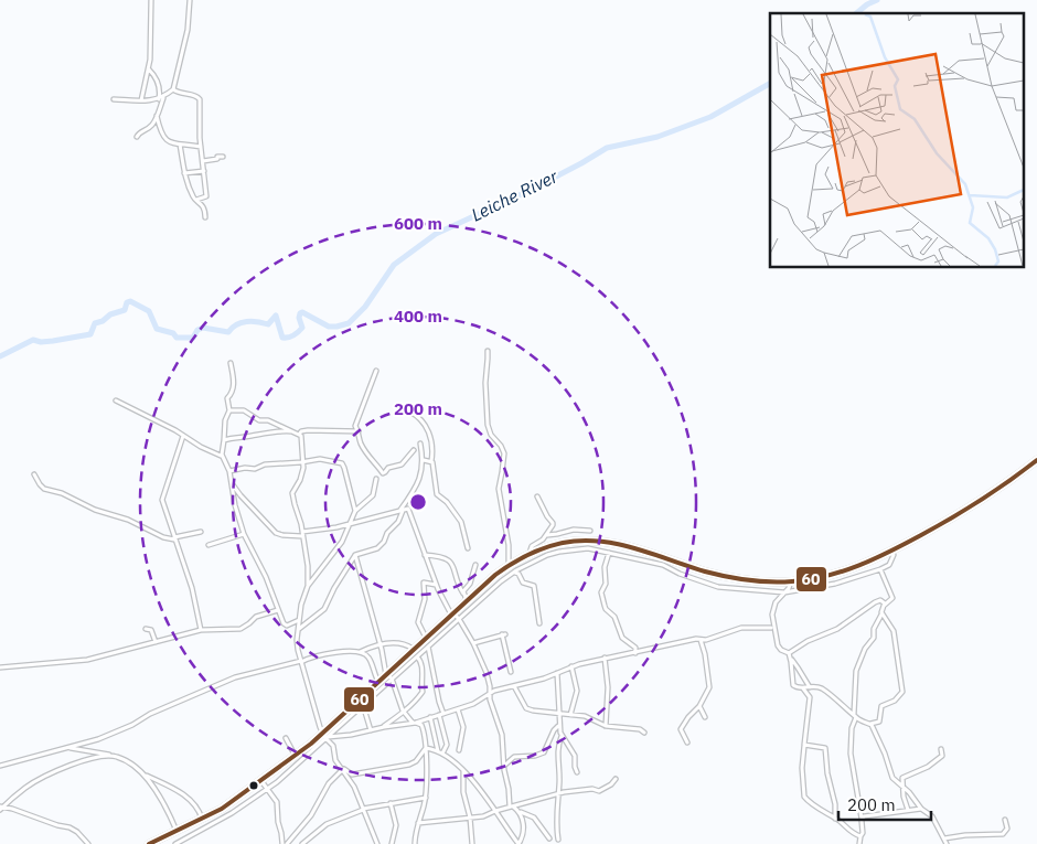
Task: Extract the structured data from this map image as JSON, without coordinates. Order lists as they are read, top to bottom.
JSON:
{
  "water": ["Leiche River"],
  "lines": ["transit line 60"],
  "scale_bar": "200 m",
  "rings": ["600 m", "400 m", "200 m"]
}
